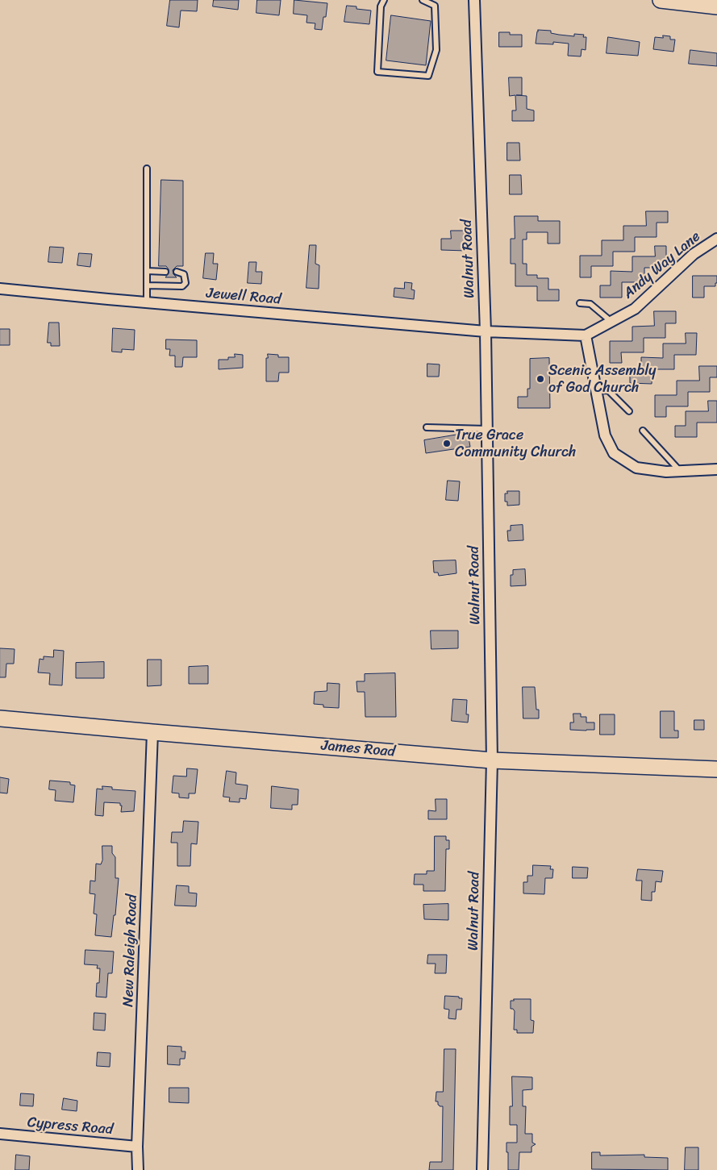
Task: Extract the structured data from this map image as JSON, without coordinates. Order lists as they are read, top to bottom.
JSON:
{
  "streets": {
    "main road": ["James Road"],
    "street": [
      "Walnut Road",
      "Andy Way Lane",
      "Jewell Road",
      "New Raleigh Road",
      "Cypress Road"
    ]
  },
  "crossings": [
    ["Walnut Road", "Jewell Road"],
    ["Walnut Road", "James Road"],
    ["James Road", "New Raleigh Road"],
    ["New Raleigh Road", "Cypress Road"]
  ],
  "places": ["Scenic Assembly of God Church", "True Grace Community Church"]
}
